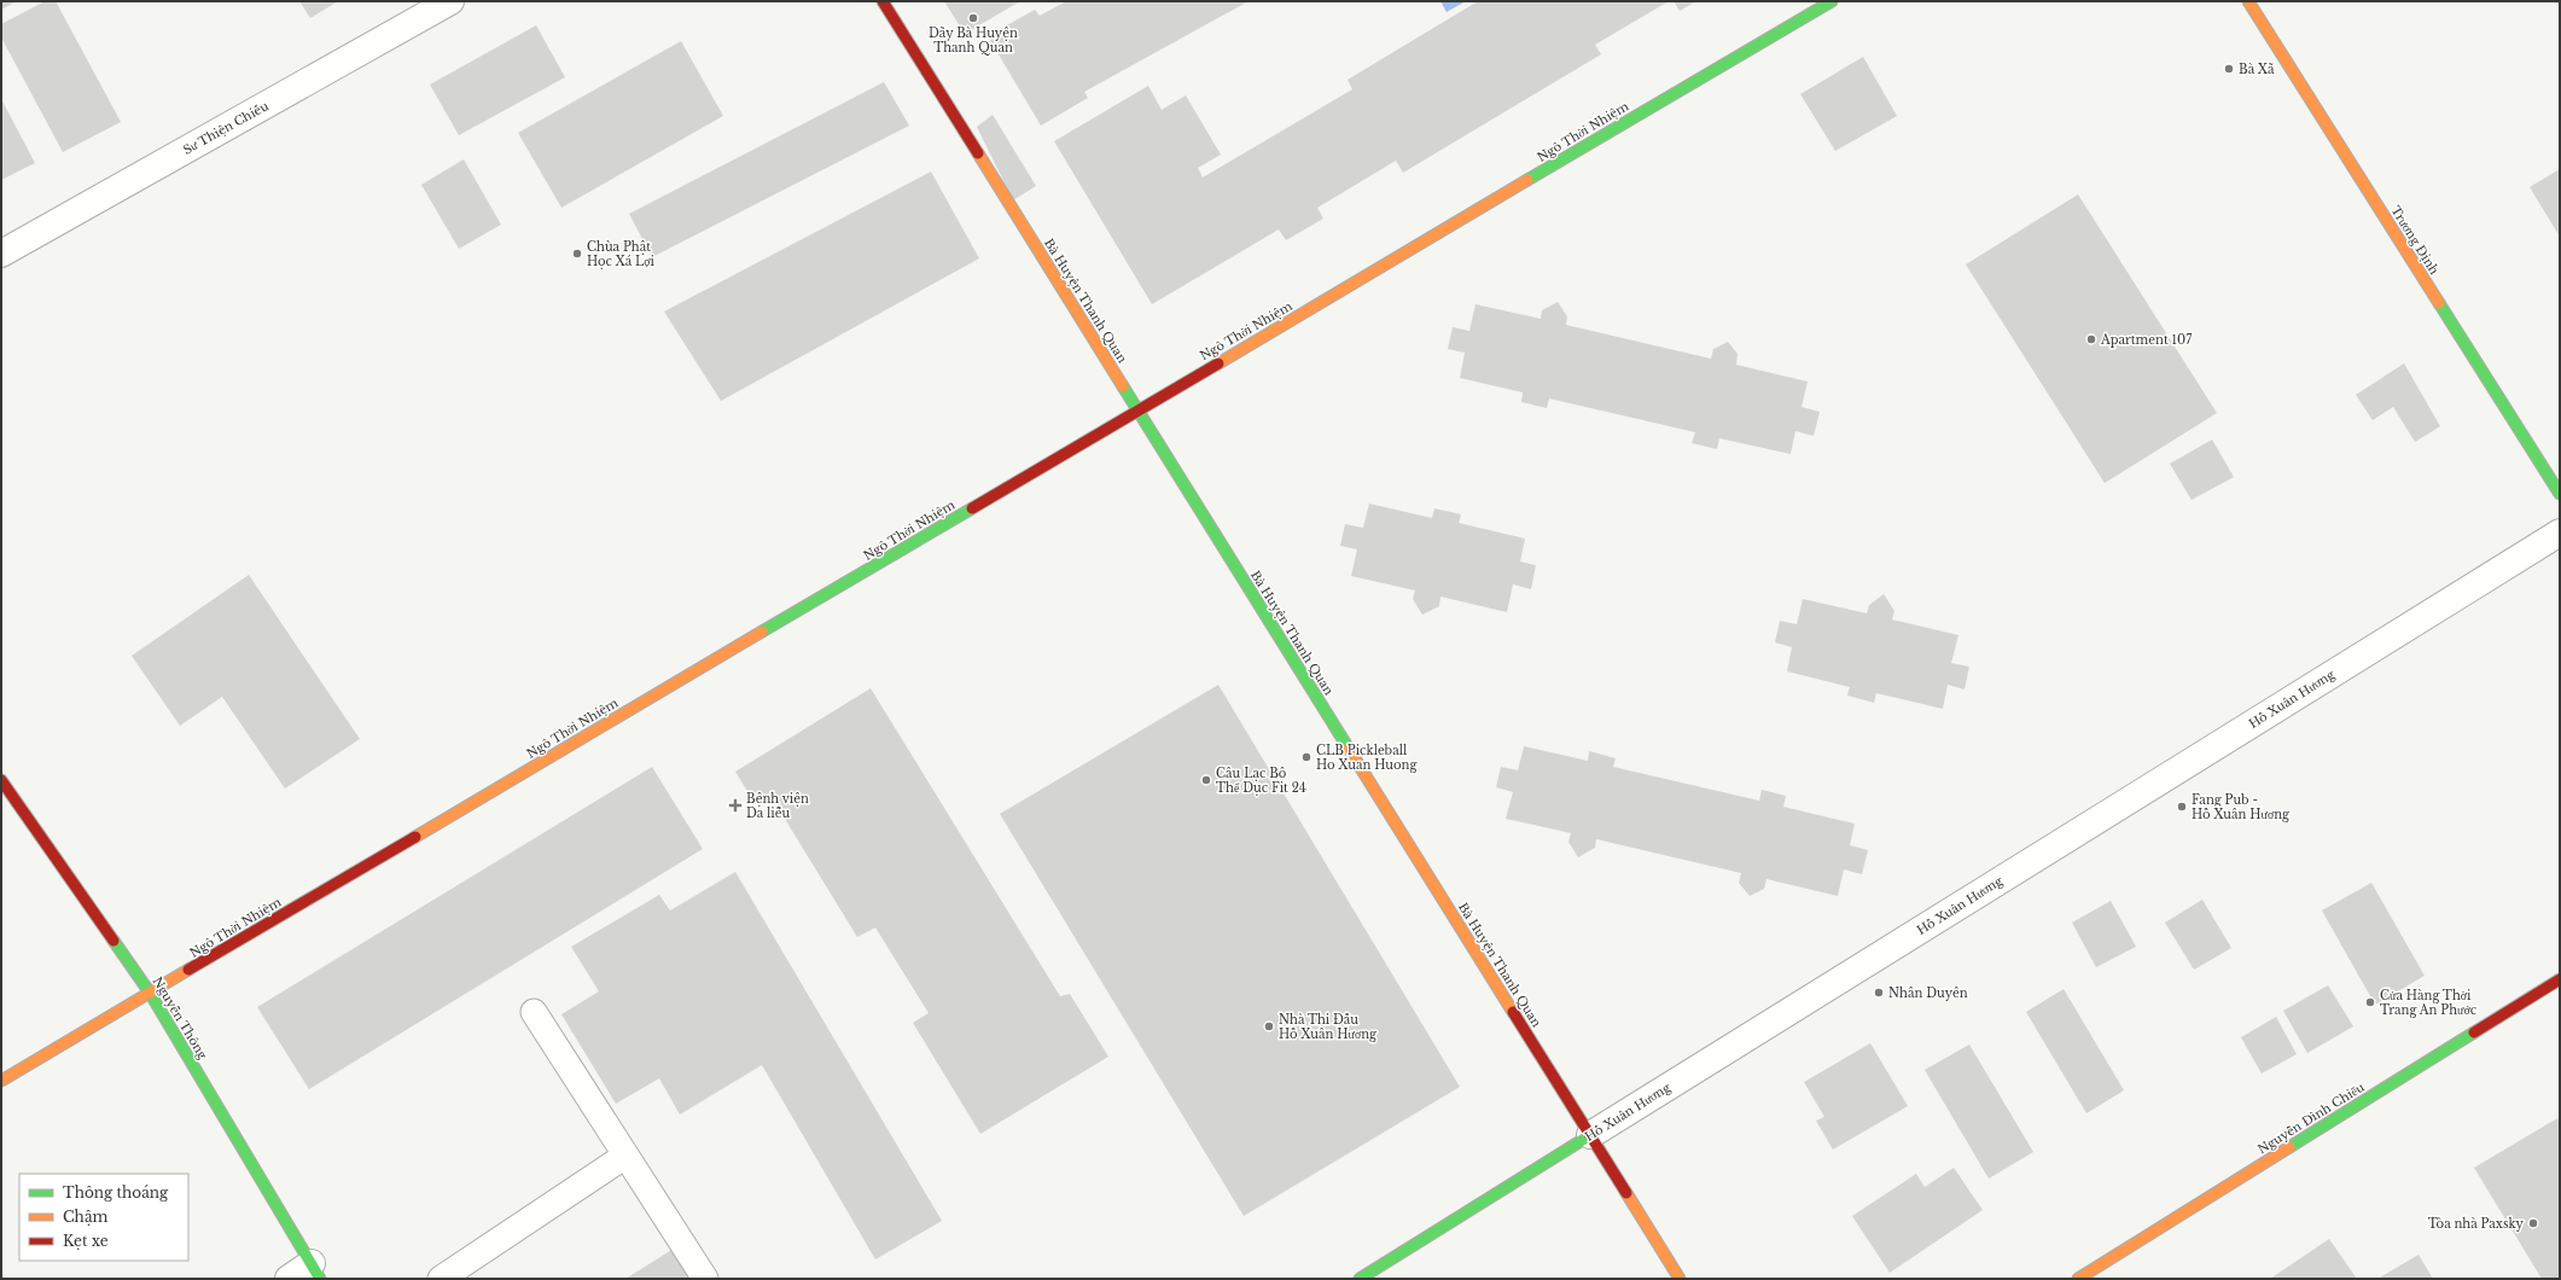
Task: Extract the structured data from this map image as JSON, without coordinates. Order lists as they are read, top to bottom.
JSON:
{
  "streets": {
    "street": [
      "Sư Thiện Chiếu",
      "Ngô Thời Nhiệm",
      "Trương Định",
      "Bà Huyện Thanh Quan",
      "Hồ Xuân Hương",
      "Nguyễn Thông",
      "Nguyễn Đình Chiểu"
    ]
  },
  "crossings": [
    ["Ngô Thời Nhiệm", "Bà Huyện Thanh Quan"],
    ["Ngô Thời Nhiệm", "Nguyễn Thông"],
    ["Bà Huyện Thanh Quan", "Hồ Xuân Hương"]
  ],
  "places": {
    "other": [
      "Dãy Bà Huyện Thanh Quan",
      "Bà Xã",
      "Chùa Phật Học Xá Lợi",
      "Apartment 107",
      "CLB Pickleball Ho Xuan Huong",
      "Câu Lạc Bộ Thể Dục Fit 24",
      "Fang Pub - Hồ Xuân Hương",
      "Nhân Duyên",
      "Cửa Hàng Thời Trang An Phước",
      "Nhà Thi Đấu Hồ Xuân Hương",
      "Tòa nhà Paxsky"
    ],
    "health": ["Bệnh viện Da liễu"]
  },
  "legend": ["Thông thoáng", "Chậm", "Kẹt xe"]
}
